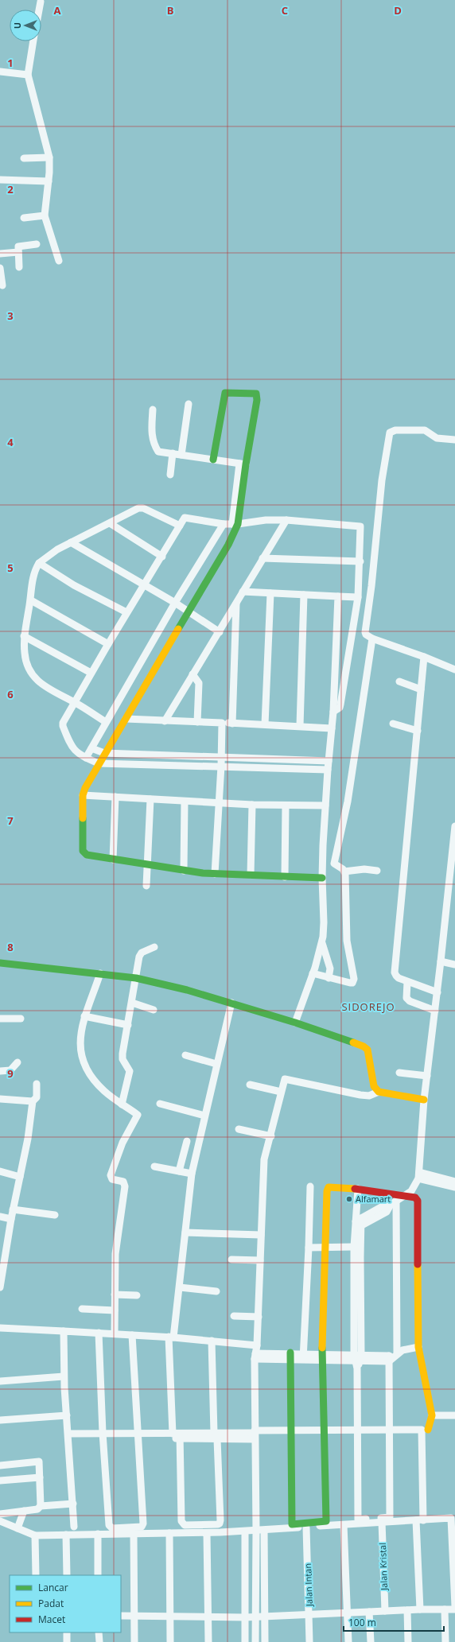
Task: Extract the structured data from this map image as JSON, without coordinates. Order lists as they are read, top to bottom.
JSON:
{
  "streets": {
    "street": ["Jalan Kristal", "Jalan Intan"]
  },
  "districts": ["SIDOREJO"],
  "places": ["Alfamart"],
  "legend": ["Lancar", "Padat", "Macet"],
  "scale_bar": "100 m",
  "north": "left",
  "grid": {
    "columns": [
      "A",
      "B",
      "C",
      "D"
    ],
    "rows": [
      "1",
      "2",
      "3",
      "4",
      "5",
      "6",
      "7",
      "8",
      "9"
    ]
  }
}
